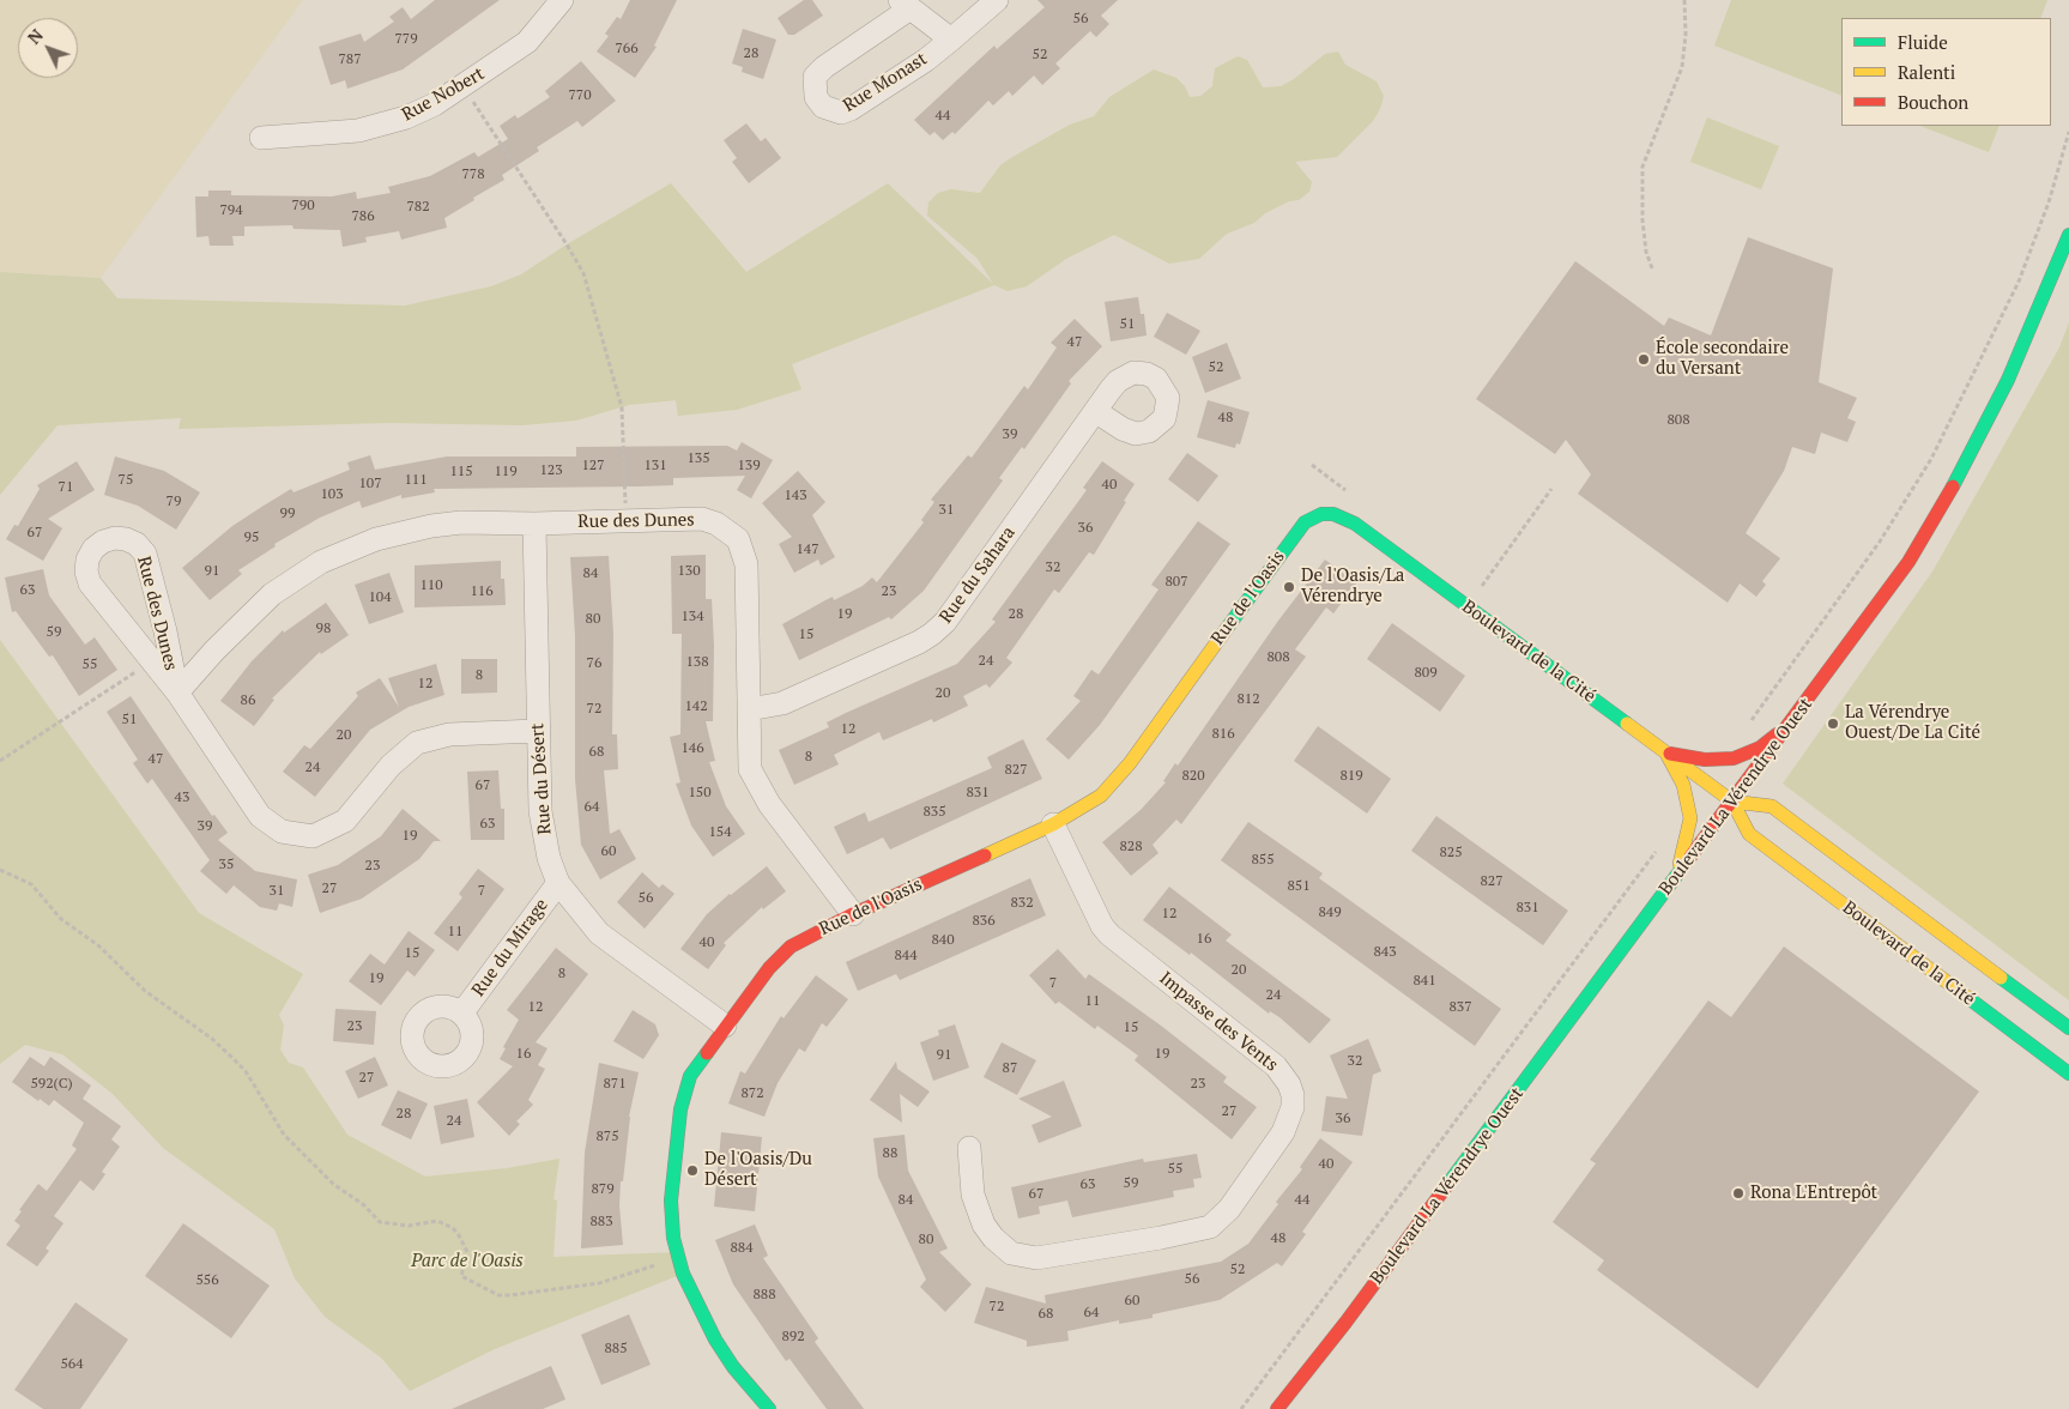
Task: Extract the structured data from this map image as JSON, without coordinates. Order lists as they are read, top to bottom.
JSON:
{
  "streets": {
    "street": [
      "Rue Monast",
      "Rue Nobert",
      "Rue des Dunes",
      "Rue du Sahara",
      "Rue de l'Oasis",
      "Boulevard de la Cité",
      "Rue du Désert",
      "Boulevard La Vérendrye Ouest",
      "Rue du Mirage",
      "Impasse des Vents"
    ]
  },
  "crossings": [
    ["Rue des Dunes", "Rue du Sahara"],
    ["Rue des Dunes", "Rue de l'Oasis"],
    ["Rue des Dunes", "Rue du Désert"],
    ["Rue de l'Oasis", "Boulevard de la Cité"],
    ["Rue de l'Oasis", "Rue du Désert"],
    ["Rue de l'Oasis", "Impasse des Vents"],
    ["Boulevard de la Cité", "Boulevard La Vérendrye Ouest"],
    ["Rue du Désert", "Rue du Mirage"]
  ],
  "parks": ["Parc de l'Oasis"],
  "places": [
    "École secondaire du Versant",
    "De l'Oasis/La Vérendrye",
    "La Vérendrye Ouest/De La Cité",
    "De l'Oasis/Du Désert",
    "Rona L'Entrepôt"
  ],
  "house_numbers": [
    "56",
    "779",
    "766",
    "28",
    "52",
    "787",
    "770",
    "44",
    "778",
    "790",
    "782",
    "794",
    "786",
    "51",
    "47",
    "52",
    "48",
    "808",
    "39",
    "135",
    "127",
    "131",
    "139",
    "123",
    "115",
    "119",
    "75",
    "111",
    "107",
    "40",
    "71",
    "103",
    "143",
    "79",
    "31",
    "99",
    "36",
    "67",
    "95",
    "147",
    "32",
    "91",
    "130",
    "84",
    "807",
    "110",
    "63",
    "116",
    "23",
    "104",
    "19",
    "28",
    "134",
    "80",
    "98",
    "59",
    "15",
    "808",
    "24",
    "138",
    "76",
    "55",
    "809",
    "8",
    "12",
    "20",
    "812",
    "86",
    "142",
    "72",
    "51",
    "12",
    "816",
    "20",
    "146",
    "68",
    "8",
    "47",
    "24",
    "827",
    "820",
    "819",
    "67",
    "150",
    "831",
    "43",
    "64",
    "835",
    "63",
    "39",
    "154",
    "19",
    "828",
    "60",
    "825",
    "855",
    "35",
    "23",
    "827",
    "851",
    "27",
    "31",
    "7",
    "56",
    "832",
    "831",
    "849",
    "12",
    "836",
    "11",
    "16",
    "840",
    "40",
    "843",
    "15",
    "844",
    "20",
    "8",
    "19",
    "841",
    "7",
    "24",
    "11",
    "12",
    "837",
    "23",
    "15",
    "16",
    "19",
    "91",
    "32",
    "87",
    "27",
    "592(C)",
    "871",
    "23",
    "872",
    "27",
    "28",
    "36",
    "24",
    "875",
    "88",
    "40",
    "55",
    "59",
    "63",
    "879",
    "67",
    "84",
    "44",
    "883",
    "48",
    "80",
    "884",
    "52",
    "56",
    "556",
    "888",
    "60",
    "72",
    "64",
    "68",
    "892",
    "885",
    "564"
  ],
  "legend": ["Fluide", "Ralenti", "Bouchon"],
  "north": "top left"
}
